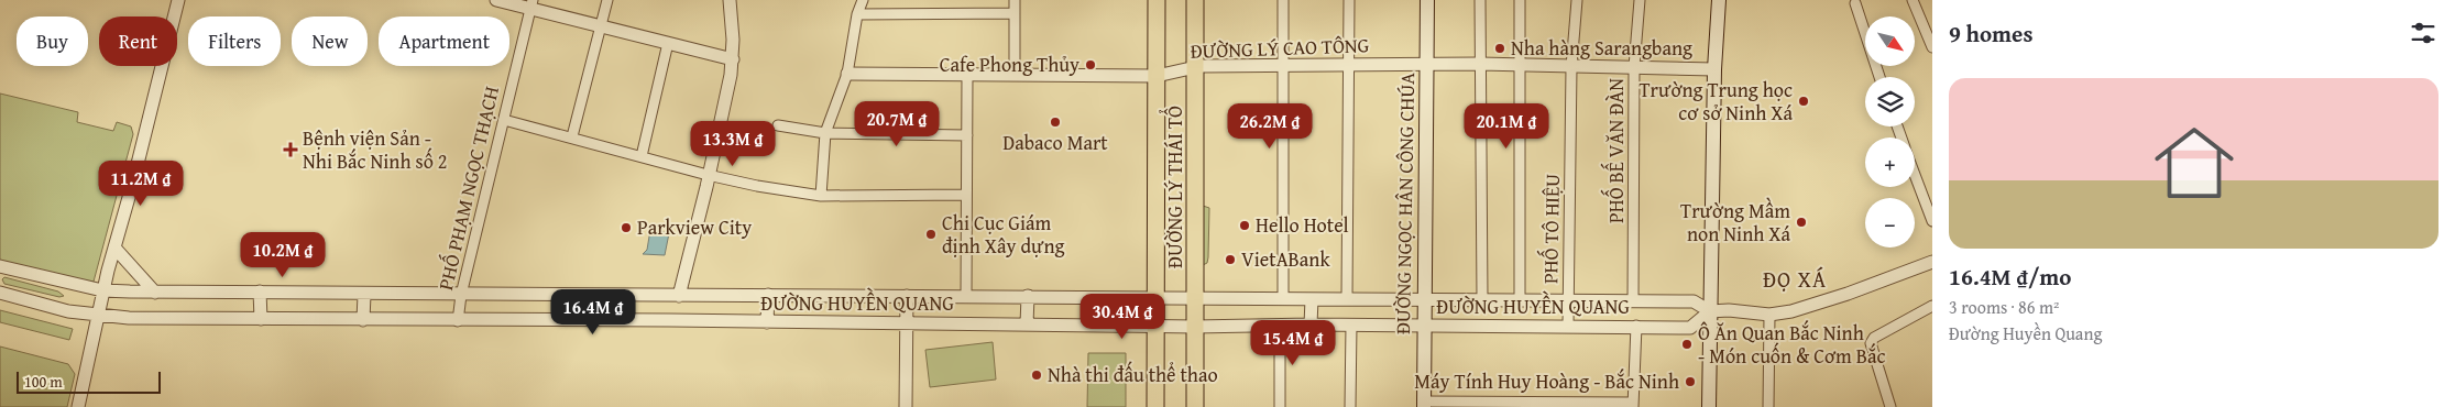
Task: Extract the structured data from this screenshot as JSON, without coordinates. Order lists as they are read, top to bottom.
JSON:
{
  "streets": {
    "main road": ["ĐƯỜNG LÝ THÁI TỔ", "ĐƯỜNG NGỌC HÂN CÔNG CHÚA"],
    "street": [
      "ĐƯỜNG LÝ CAO TÔNG",
      "PHỐ BẾ VĂN ĐÀN",
      "PHỐ PHẠM NGỌC THẠCH",
      "PHỐ TÔ HIỆU",
      "ĐƯỜNG HUYỀN QUANG"
    ]
  },
  "crossings": [
    ["ĐƯỜNG LÝ CAO TÔNG", "PHỐ BẾ VĂN ĐÀN"],
    ["ĐƯỜNG LÝ CAO TÔNG", "ĐƯỜNG LÝ THÁI TỔ"],
    ["ĐƯỜNG LÝ CAO TÔNG", "ĐƯỜNG NGỌC HÂN CÔNG CHÚA"],
    ["ĐƯỜNG LÝ CAO TÔNG", "PHỐ TÔ HIỆU"],
    ["PHỐ BẾ VĂN ĐÀN", "ĐƯỜNG HUYỀN QUANG"],
    ["ĐƯỜNG LÝ THÁI TỔ", "ĐƯỜNG HUYỀN QUANG"],
    ["PHỐ PHẠM NGỌC THẠCH", "ĐƯỜNG HUYỀN QUANG"],
    ["ĐƯỜNG NGỌC HÂN CÔNG CHÚA", "ĐƯỜNG HUYỀN QUANG"],
    ["PHỐ TÔ HIỆU", "ĐƯỜNG HUYỀN QUANG"]
  ],
  "districts": ["ĐỌ XÁ"],
  "places": {
    "other": [
      "Nha hàng Sarangbang",
      "Cafe Phong Thủy",
      "Trường Trung học cơ sở Ninh Xá",
      "Dabaco Mart",
      "Trường Mầm non Ninh Xá",
      "Hello Hotel",
      "Parkview City",
      "Chi Cục Giám định Xây dựng",
      "VietABank",
      "Ô Ăn Quan Bắc Ninh - Món cuốn & Cơm Bắc",
      "Nhà thi đấu thể thao",
      "Máy Tính Huy Hoàng - Bắc Ninh"
    ],
    "health": ["Bệnh viện Sản - Nhi Bắc Ninh số 2"]
  },
  "scale_bar": "100 m",
  "north": "bottom right",
  "page": {
    "heading": "9 homes",
    "map_buttons": ["+", "−"],
    "chip": [
      "Buy",
      "Rent",
      "Filters",
      "New",
      "Apartment"
    ],
    "list": [
      {
        "name": "16.4M ₫/mo",
        "note": "3 rooms · 86 m² · Đường Huyền Quang"
      }
    ],
    "price": [
      "20.7M ₫",
      "26.2M ₫",
      "20.1M ₫",
      "13.3M ₫",
      "11.2M ₫",
      "10.2M ₫",
      "16.4M ₫",
      "30.4M ₫",
      "15.4M ₫"
    ],
    "scale": "100 m"
  }
}
